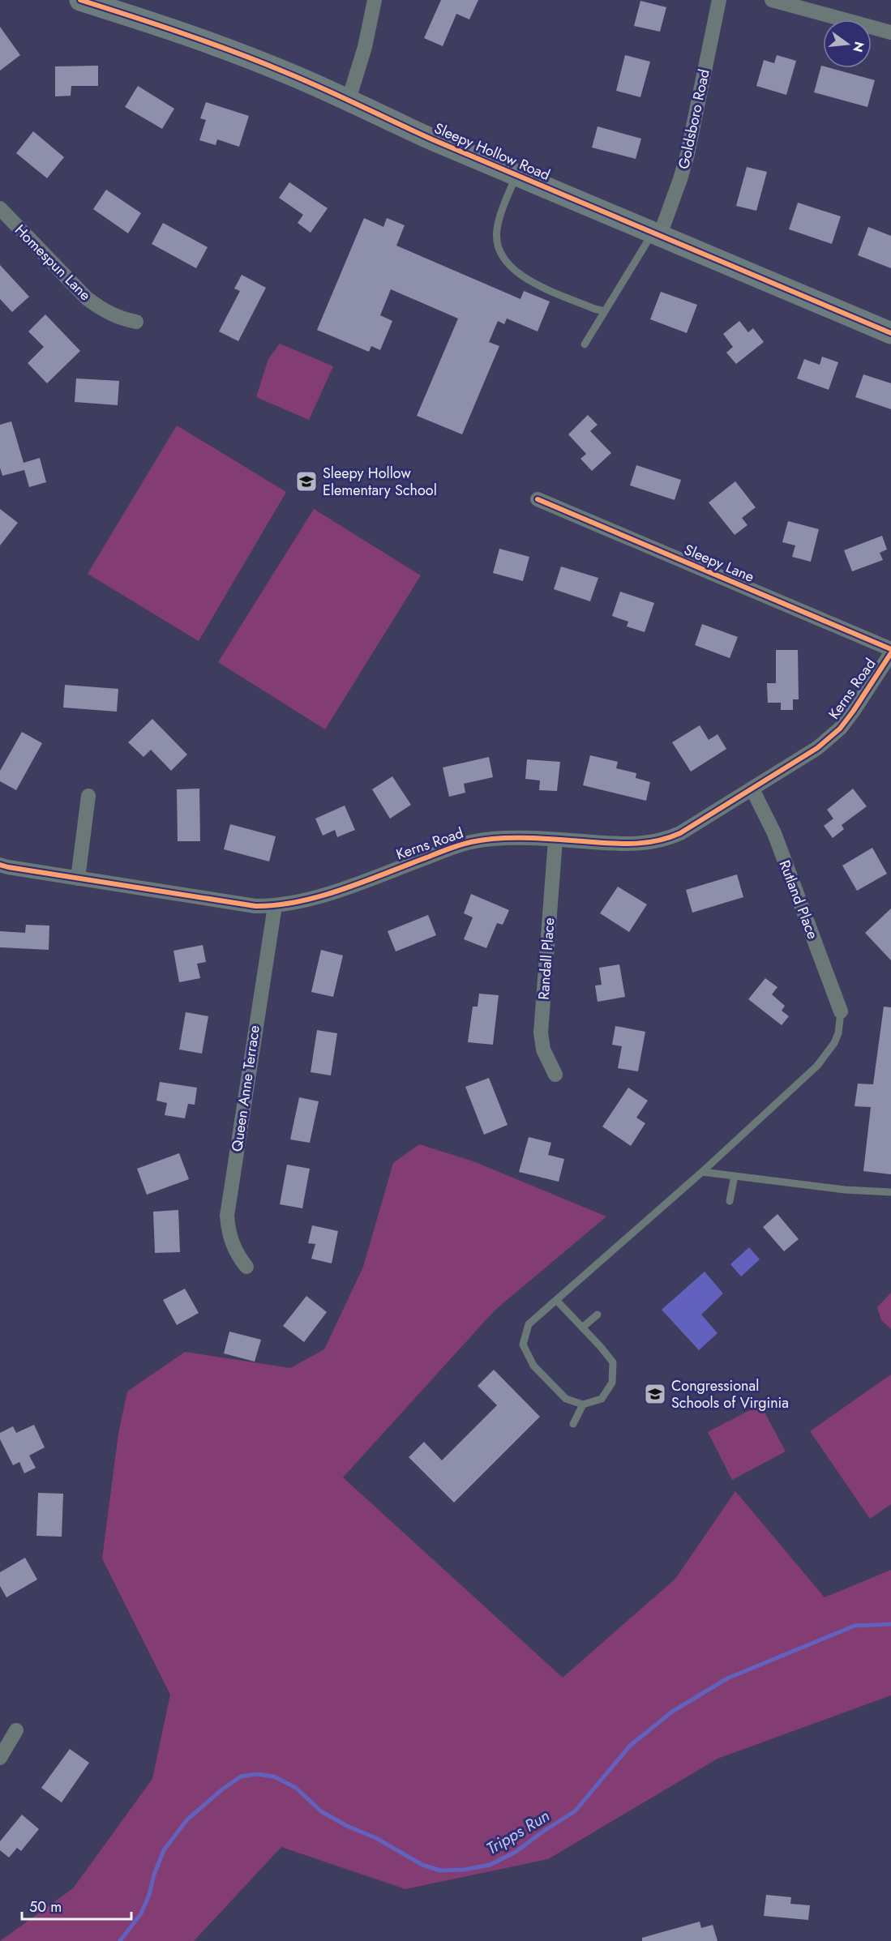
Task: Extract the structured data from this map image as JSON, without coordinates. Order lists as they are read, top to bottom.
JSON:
{
  "streets": {
    "main road": ["Sleepy Hollow Road"],
    "street": [
      "Goldsboro Road",
      "Homespun Lane",
      "Sleepy Lane",
      "Kerns Road",
      "Rutland Place",
      "Randall Place",
      "Queen Anne Terrace"
    ]
  },
  "crossings": [
    ["Goldsboro Road", "Sleepy Hollow Road"],
    ["Kerns Road", "Rutland Place"],
    ["Kerns Road", "Randall Place"],
    ["Kerns Road", "Queen Anne Terrace"]
  ],
  "water": ["Tripps Run"],
  "places": {
    "school or university": ["Sleepy Hollow Elementary School", "Congressional Schools of Virginia"]
  },
  "scale_bar": "50 m",
  "north": "right"
}
